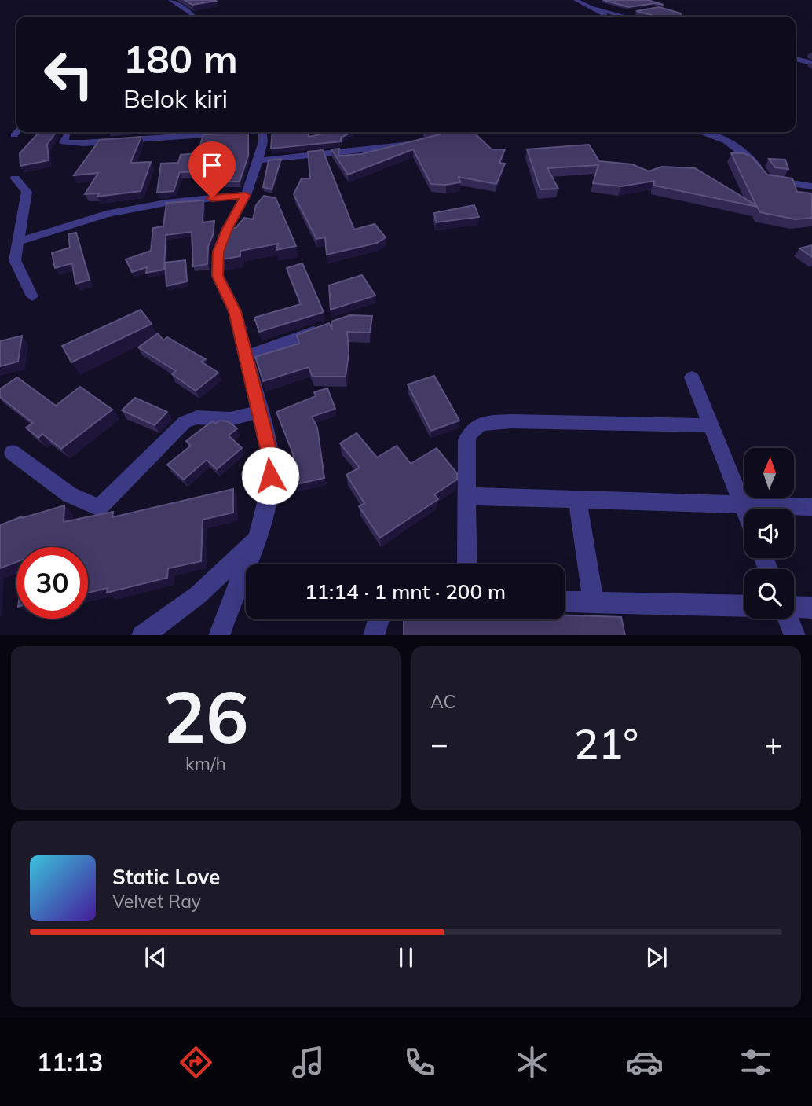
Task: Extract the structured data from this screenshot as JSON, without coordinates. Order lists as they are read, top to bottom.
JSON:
{
  "north": "top",
  "page": {
    "turn": ["180 m", "Belok kiri"],
    "limit": "30",
    "trip": "11:14 · 1 mnt · 200 m",
    "tile": [
      ["26", "km/h"],
      "AC"
    ],
    "heat": ["−", "21°", "+"],
    "song": ["Static Love", "Velvet Ray"],
    "tabs": "11:13"
  }
}
